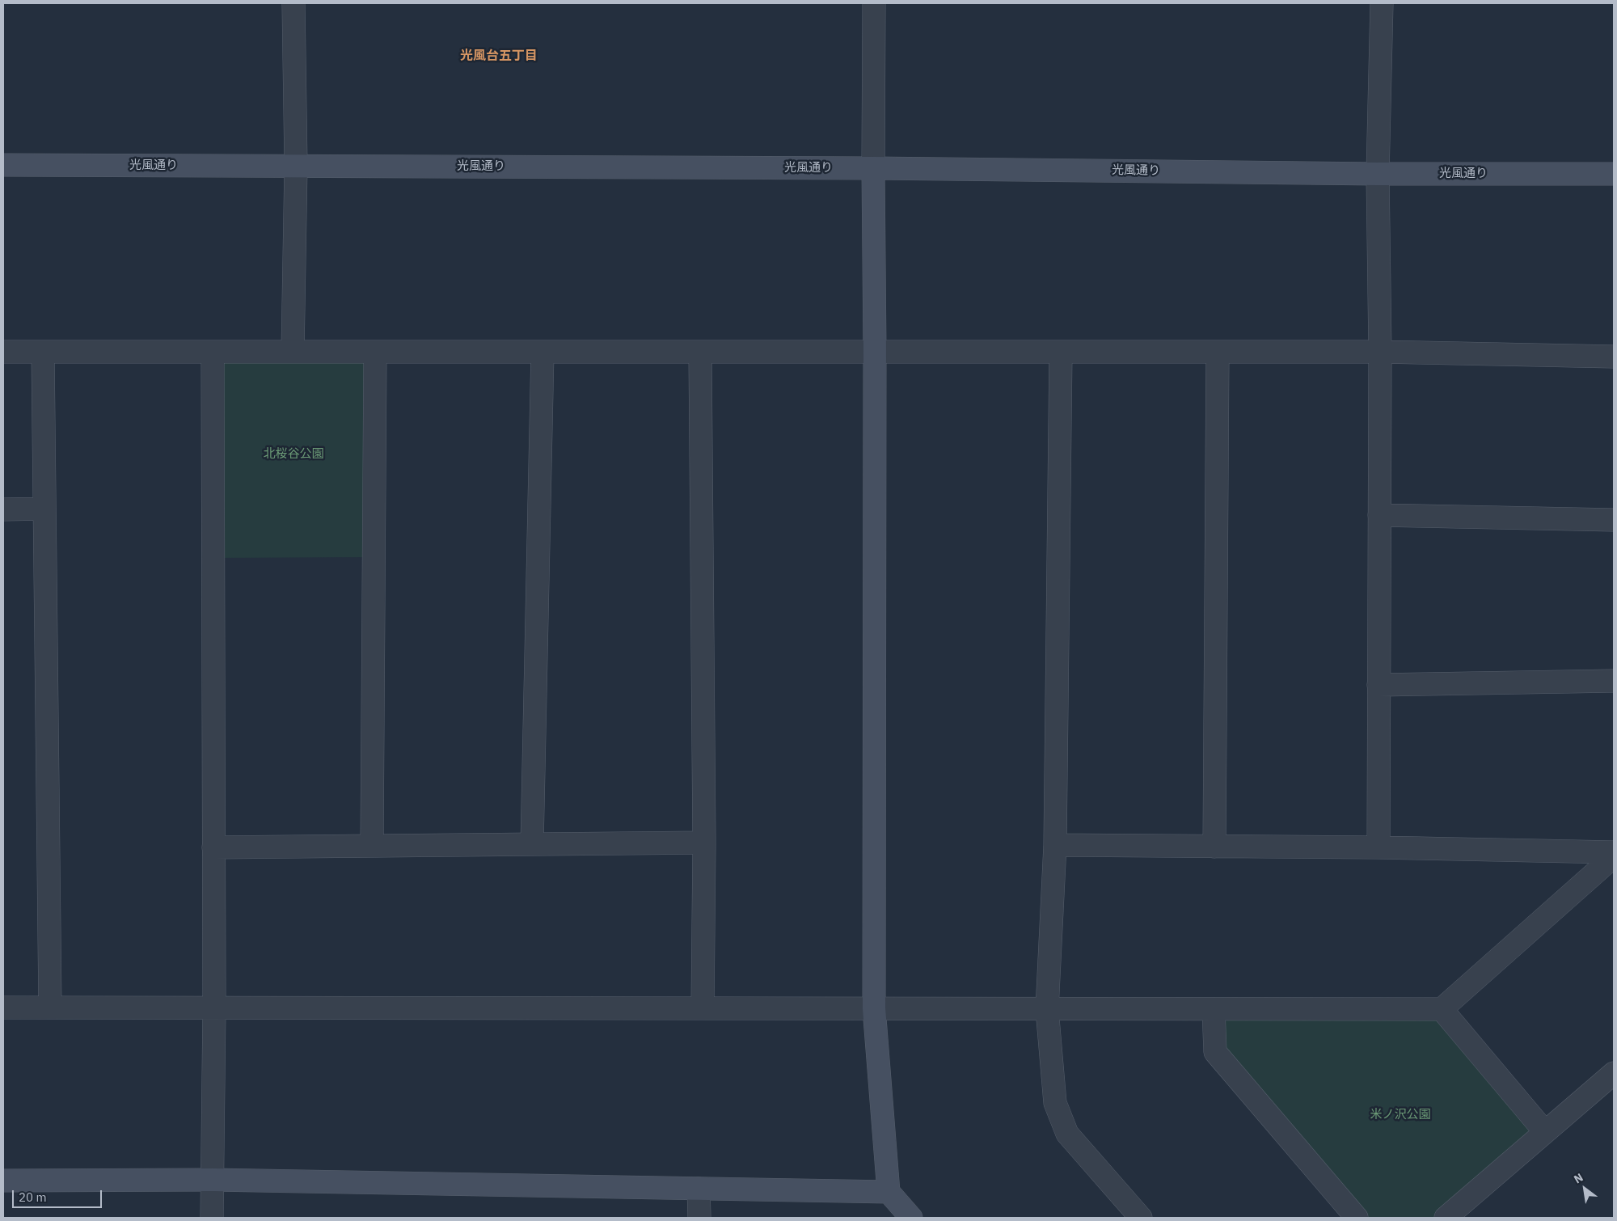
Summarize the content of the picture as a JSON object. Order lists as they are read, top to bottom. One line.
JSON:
{"streets":{"street":["光風通り"]},"districts":["光風台五丁目"],"parks":["北桜谷公園","米ノ沢公園"],"scale_bar":"20 m","north":"top left"}
